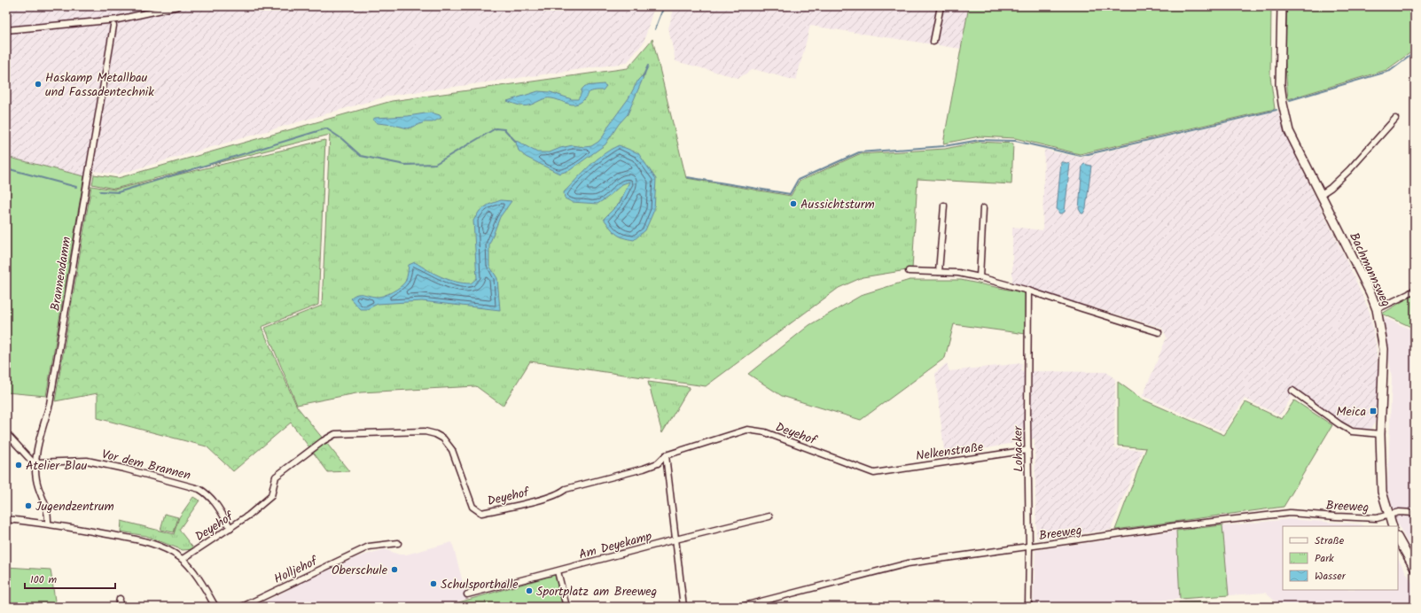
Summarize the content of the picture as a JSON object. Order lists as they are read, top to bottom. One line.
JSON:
{"streets":{"street":["Bachmannsweg","Brannendamm","Deyehof","Lohacker","Nelkenstraße","Vor dem Brannen","Breeweg","Am Deyekamp","Holljehof"]},"crossings":[["Bachmannsweg","Breeweg"],["Brannendamm","Vor dem Brannen"],["Deyehof","Nelkenstraße"],["Deyehof","Vor dem Brannen"],["Lohacker","Nelkenstraße"],["Lohacker","Breeweg"]],"places":{"other":["Haskamp Metallbau und Fassadentechnik","Aussichtsturm","Atelier Blau","Jugendzentrum","Oberschule","Schulsporthalle","Sportplatz am Breeweg"],"transit":["Meica"]},"legend":["Straße","Park","Wasser"],"scale_bar":"100 m"}
